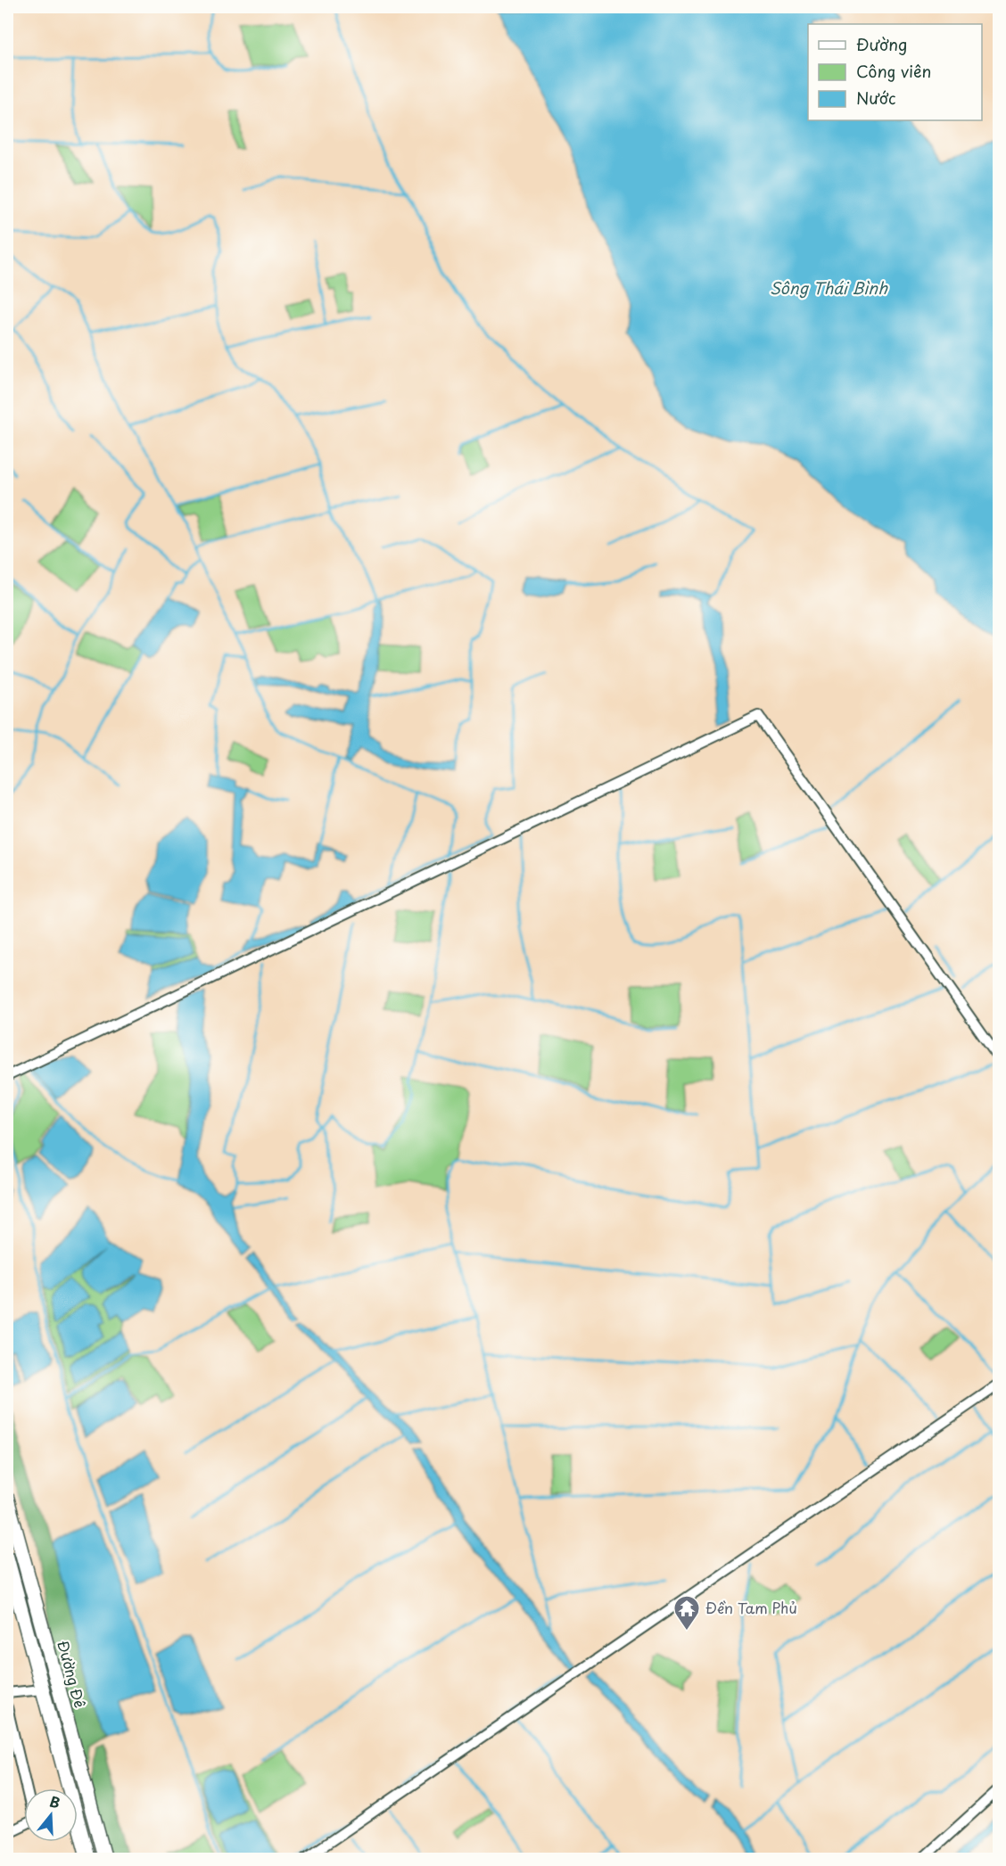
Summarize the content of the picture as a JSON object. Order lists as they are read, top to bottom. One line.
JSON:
{"streets":{"street":["Đường Đê"]},"water":["Sông Thái Bình"],"places":{"temple":["Đền Tam Phủ"]},"legend":["Đường","Công viên","Nước"],"north":"top"}
